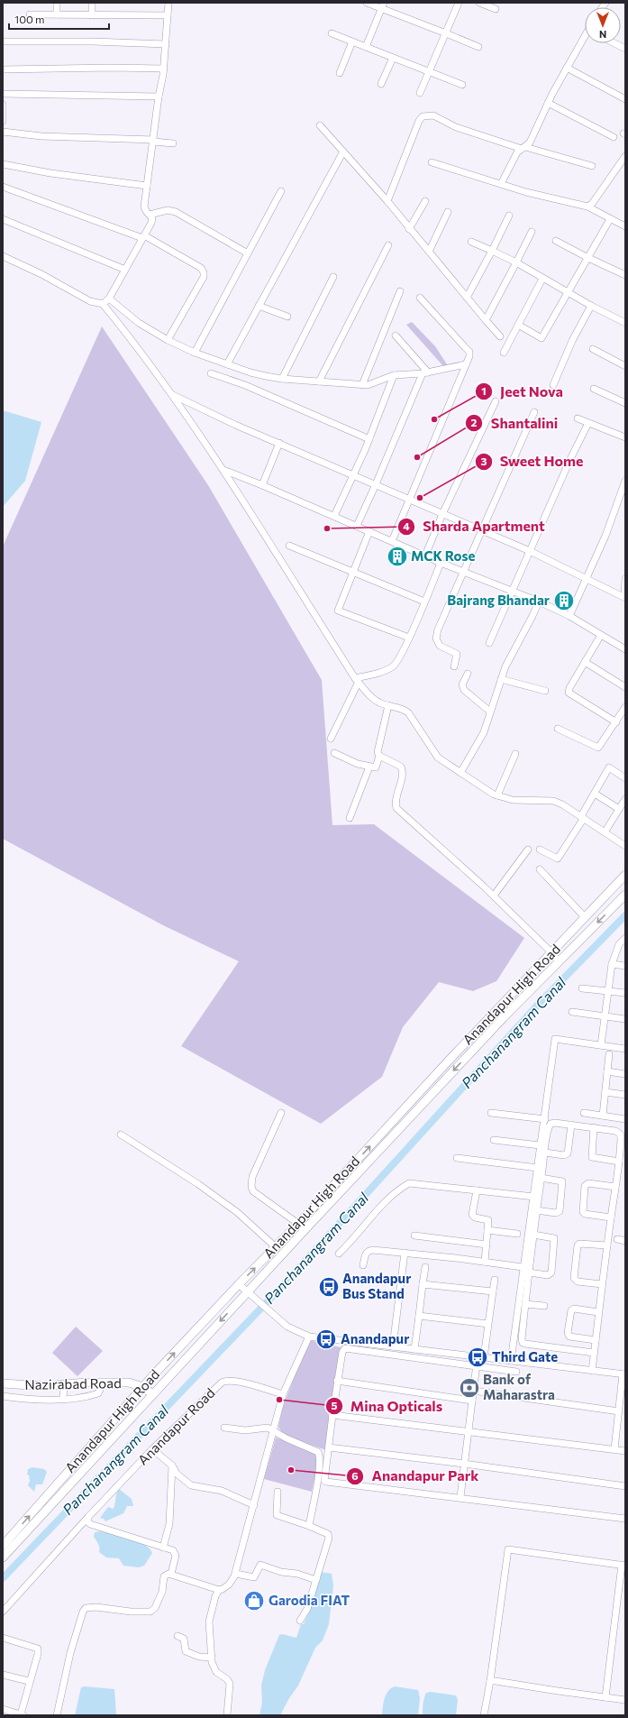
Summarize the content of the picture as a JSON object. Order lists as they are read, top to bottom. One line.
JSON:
{"streets":{"main road":["Anandapur High Road","Nazirabad Road"],"street":["Anandapur Road"]},"crossings":[["Anandapur High Road","Nazirabad Road"]],"water":["Panchanangram Canal"],"places":{"other":["Jeet Nova","Shantalini","Sweet Home","Sharda Apartment","Mina Opticals","Anandapur Park"],"building":["MCK Rose","Bajrang Bhandar"],"bus stop":["Anandapur Bus Stand","Anandapur","Third Gate"],"bank":["Bank of Maharastra"],"shop":["Garodia FIAT"]},"scale_bar":"100 m","north":"bottom"}
